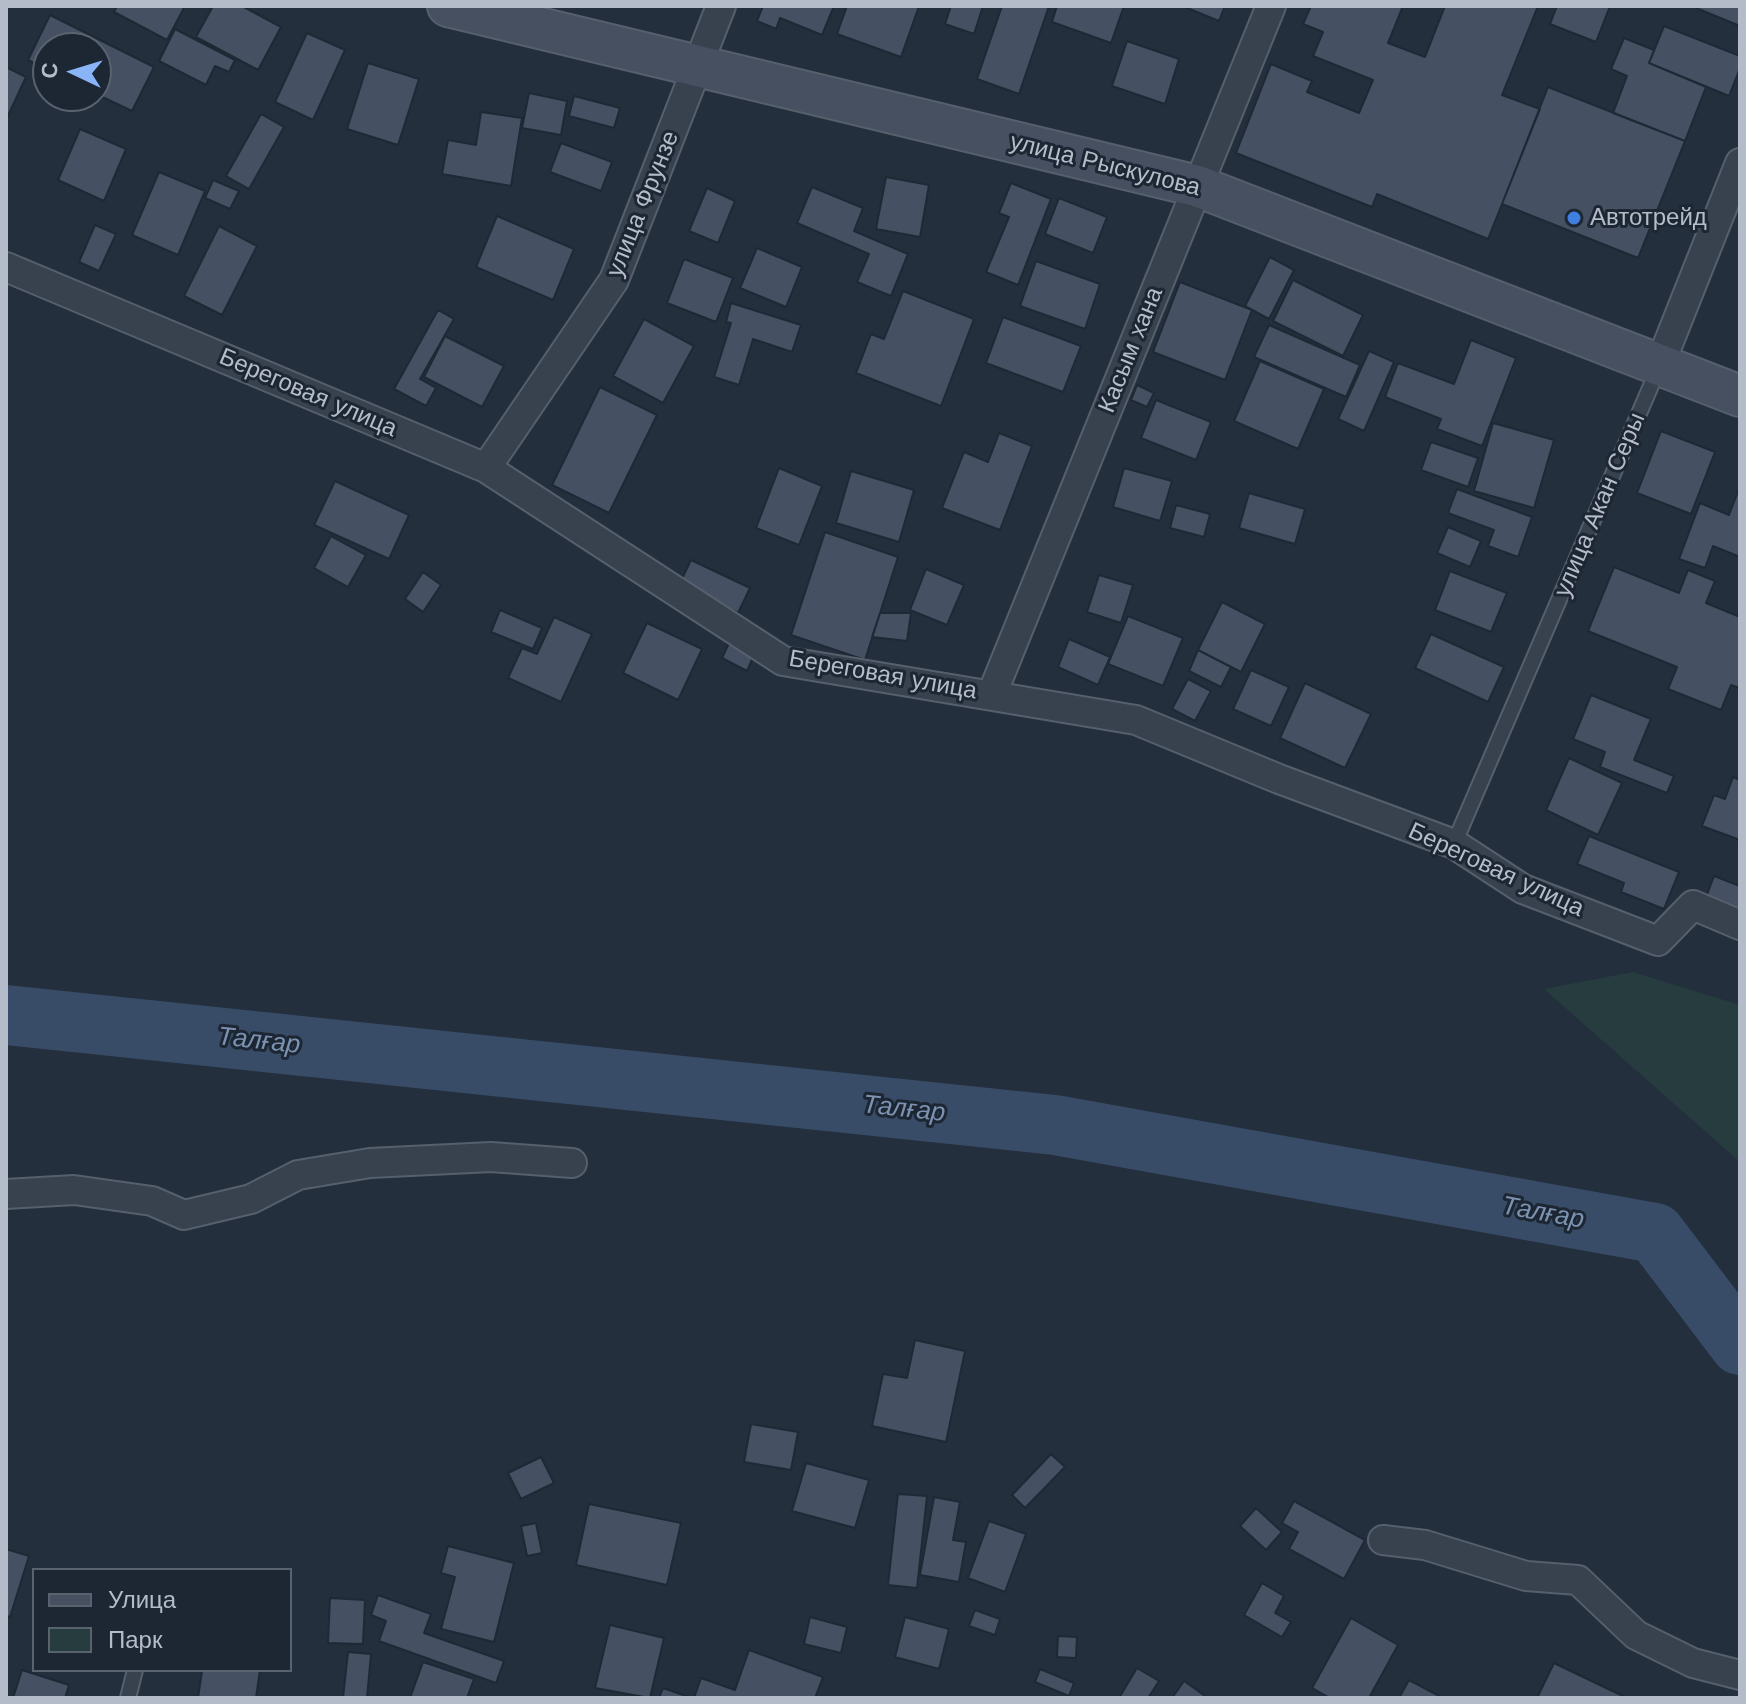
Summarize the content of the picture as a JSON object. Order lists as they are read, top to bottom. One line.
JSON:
{"streets":{"main road":["улица Рыскулова"],"street":["улица Фрунзе","Касым хана","Береговая улица","улица Акан Серы"]},"crossings":[["улица Рыскулова","улица Фрунзе"],["улица Рыскулова","Касым хана"],["улица Рыскулова","улица Акан Серы"],["улица Фрунзе","Береговая улица"],["Касым хана","Береговая улица"],["Береговая улица","улица Акан Серы"]],"water":["Талғар"],"places":["Автотрейд"],"legend":["Улица","Парк"],"north":"left"}
